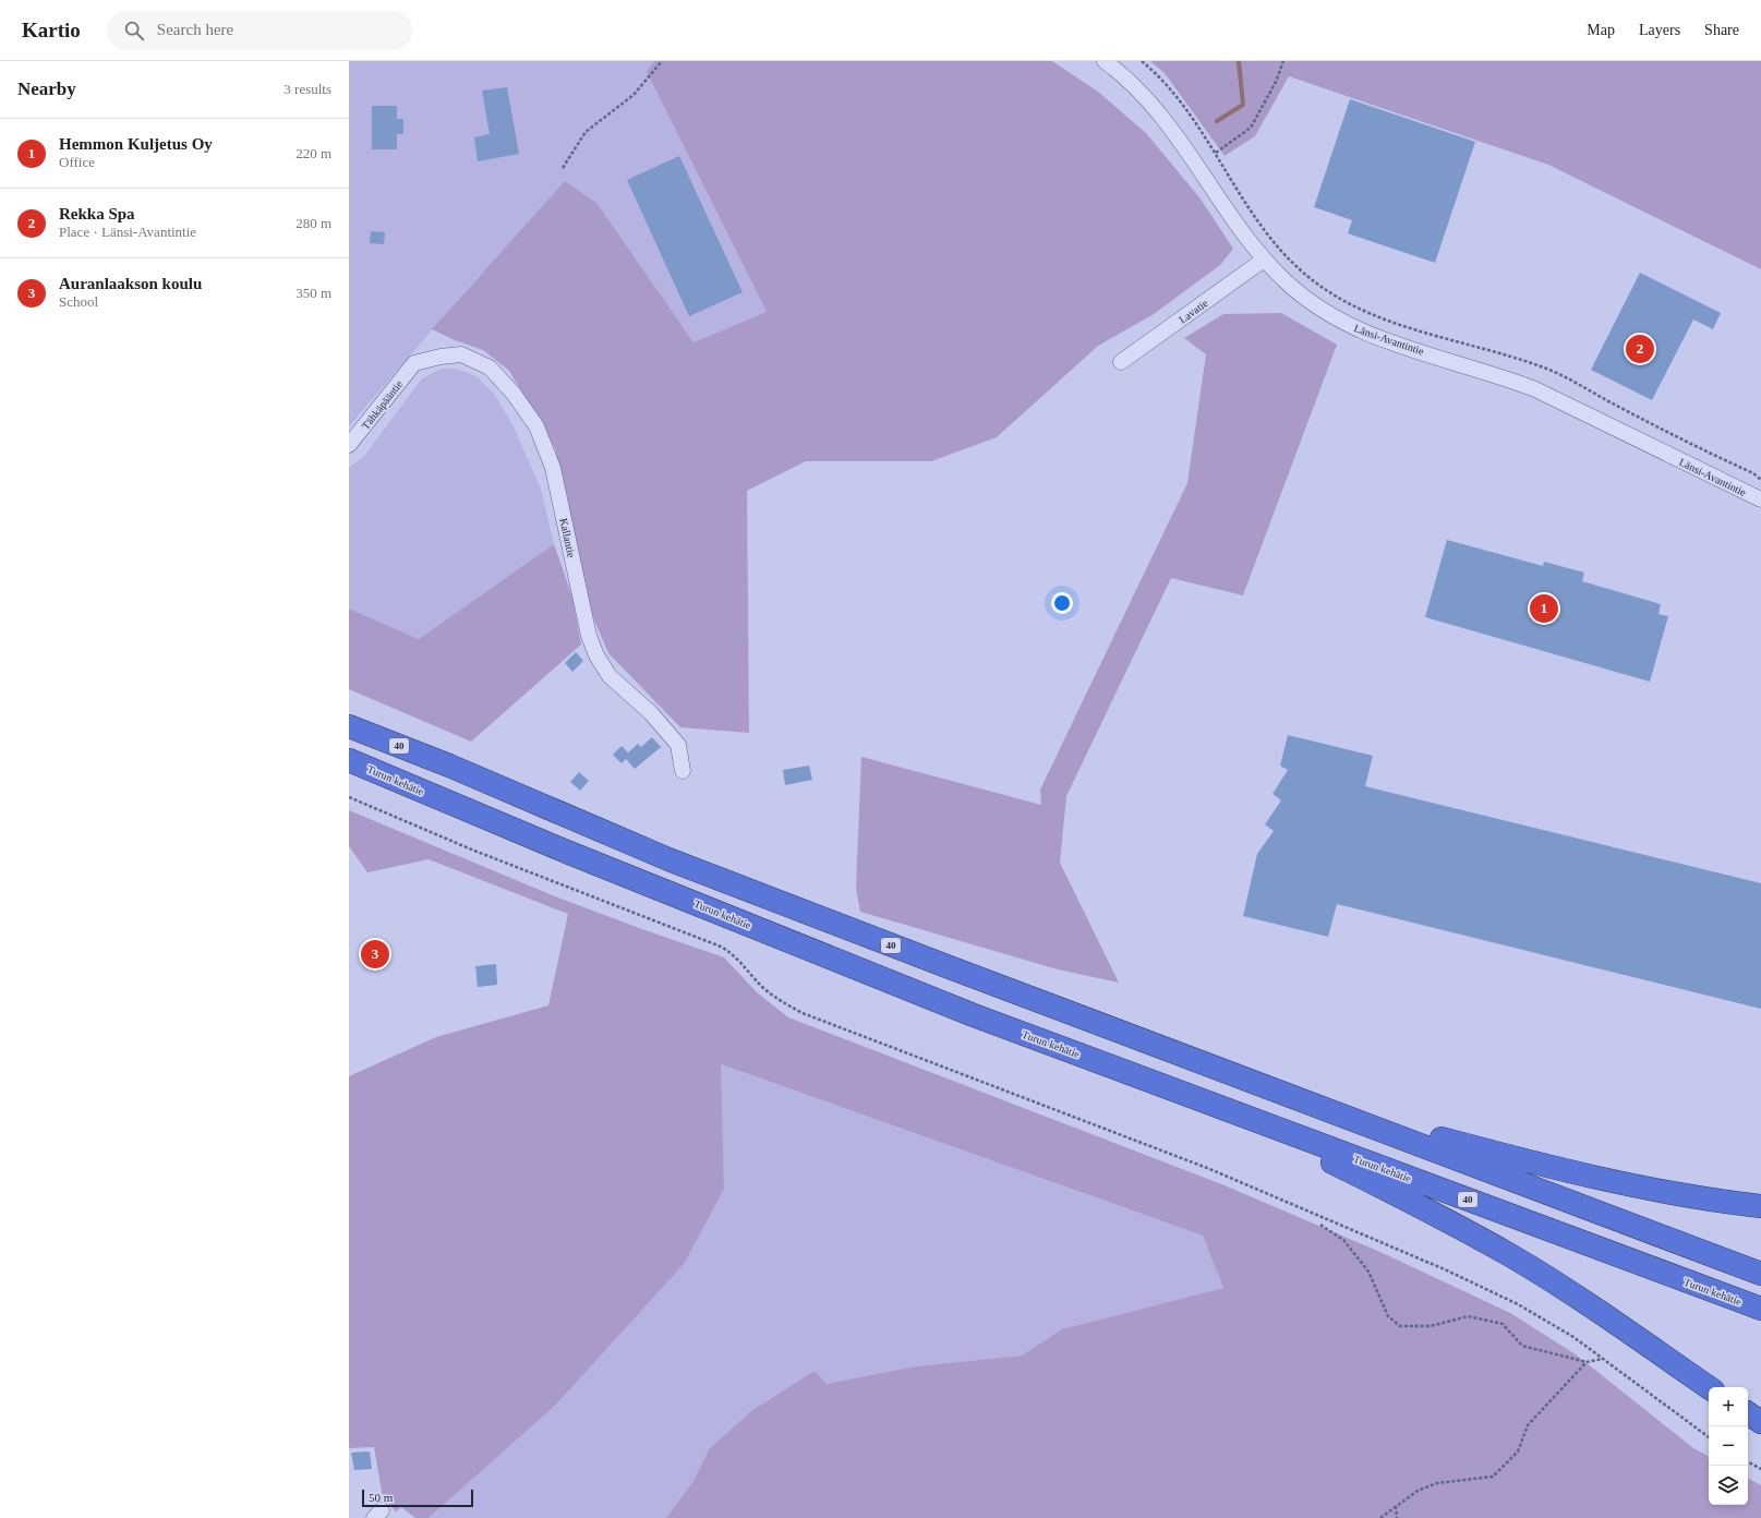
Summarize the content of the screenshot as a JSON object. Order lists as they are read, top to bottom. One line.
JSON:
{"streets":{"highway":["40","Turun kehätie"],"street":["Lavatie","Länsi-Avantintie","Tähkäpääntie","Kallantie"]},"crossings":[["Lavatie","Länsi-Avantintie"],["Tähkäpääntie","Kallantie"]],"scale_bar":"50 m","page":{"header":"Kartio","search":"Search here","nav":["Map","Layers","Share"],"heading":["Nearby","3 results"],"list":[{"mark":"1","name":"Hemmon Kuljetus Oy","note":"Office","value":"220 m"},{"mark":"2","name":"Rekka Spa","note":"Place · Länsi-Avantintie","value":"280 m"},{"mark":"3","name":"Auranlaakson koulu","note":"School","value":"350 m"}],"pins":["2","1","3"],"map_buttons":["+","−"],"scale":"50 m"}}
